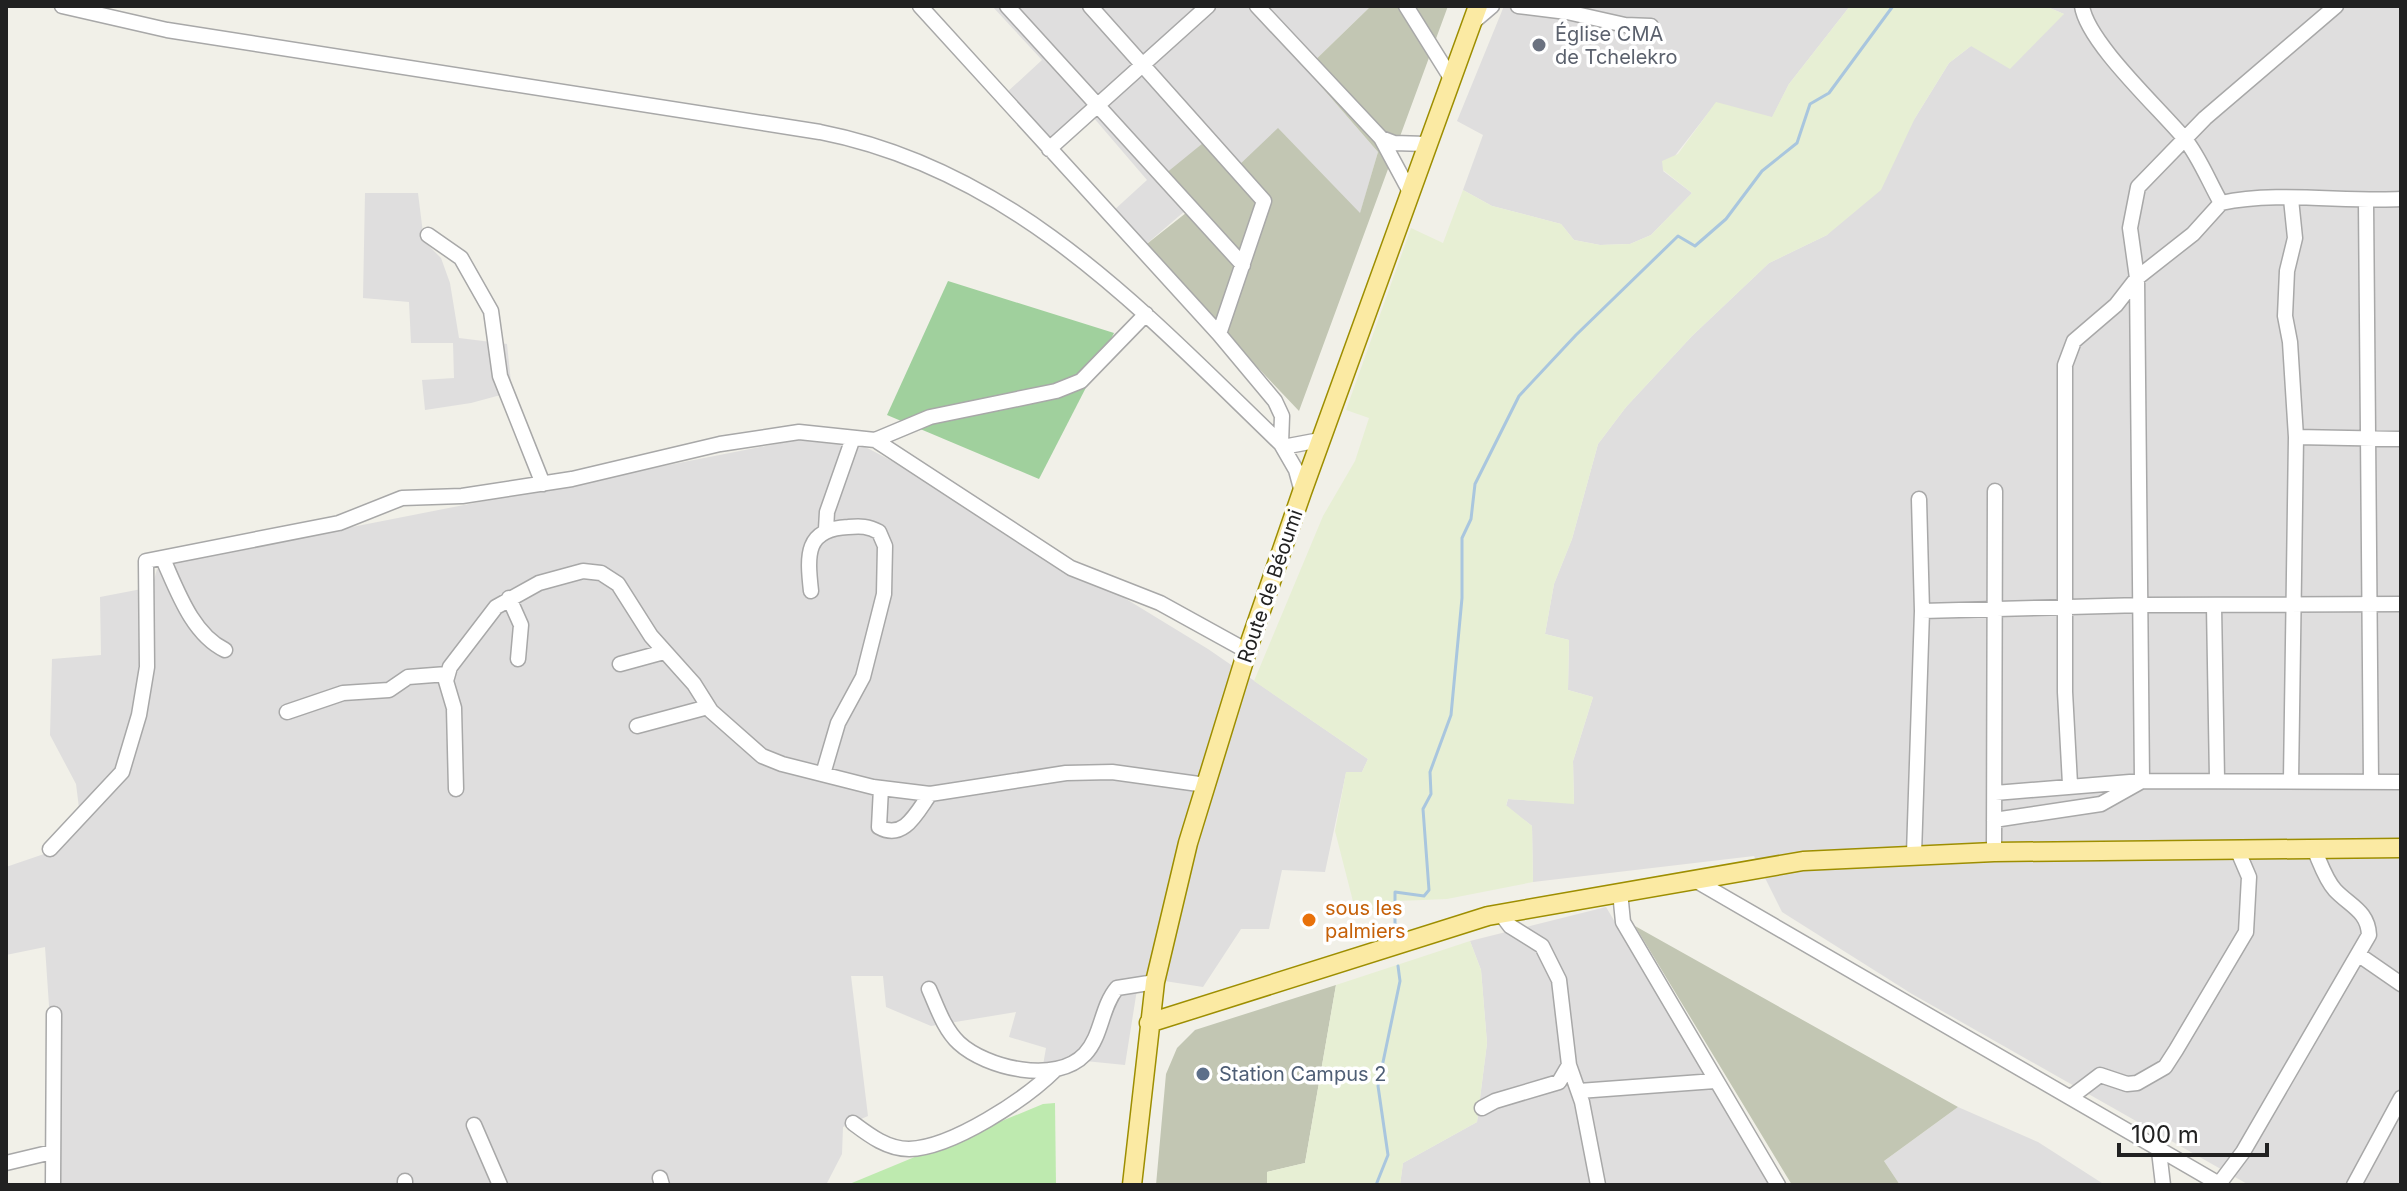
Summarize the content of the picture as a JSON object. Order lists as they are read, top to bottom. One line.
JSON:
{"streets":{"main road":["Route de Béoumi"]},"places":["Église CMA de Tchelekro","sous les palmiers","Station Campus 2"],"scale_bar":"100 m"}
